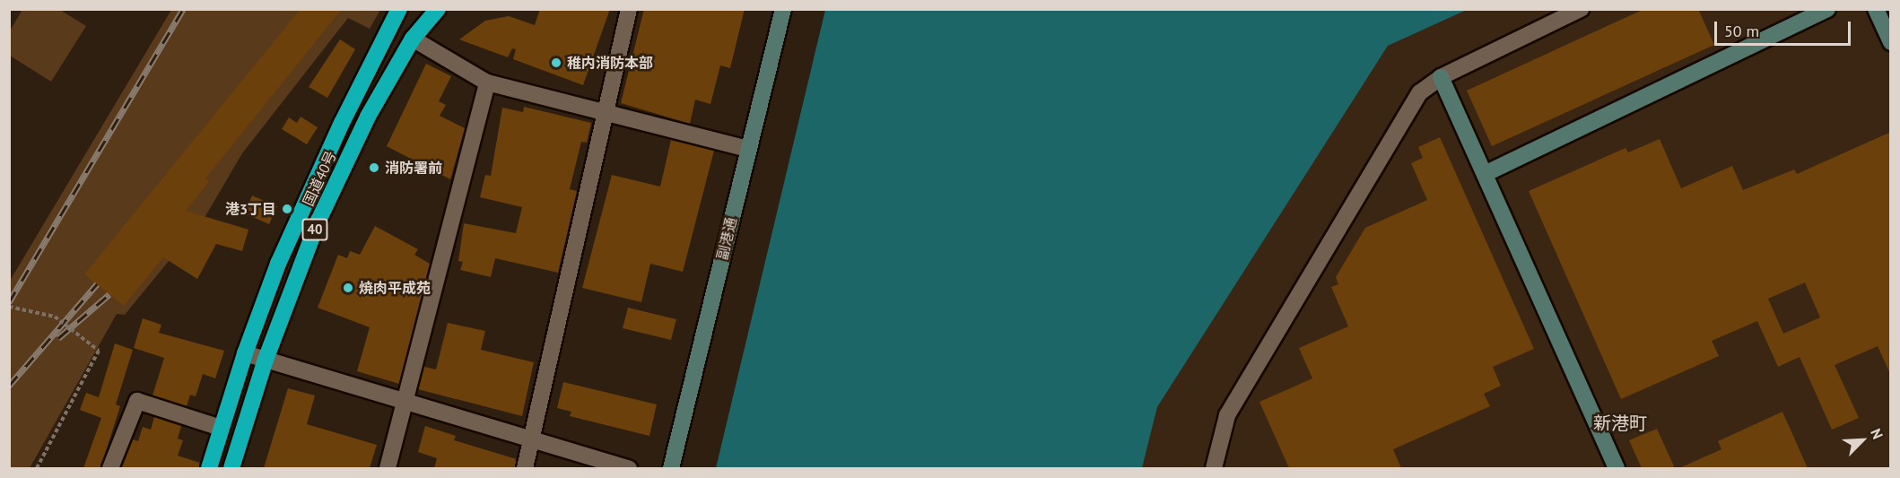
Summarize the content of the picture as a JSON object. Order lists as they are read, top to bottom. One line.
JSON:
{"streets":{"highway":["国道40号","40"],"street":["副港通"]},"districts":["新港町"],"places":["稚内消防本部","消防署前","港3丁目","焼肉平成苑"],"scale_bar":"50 m","north":"top right"}
